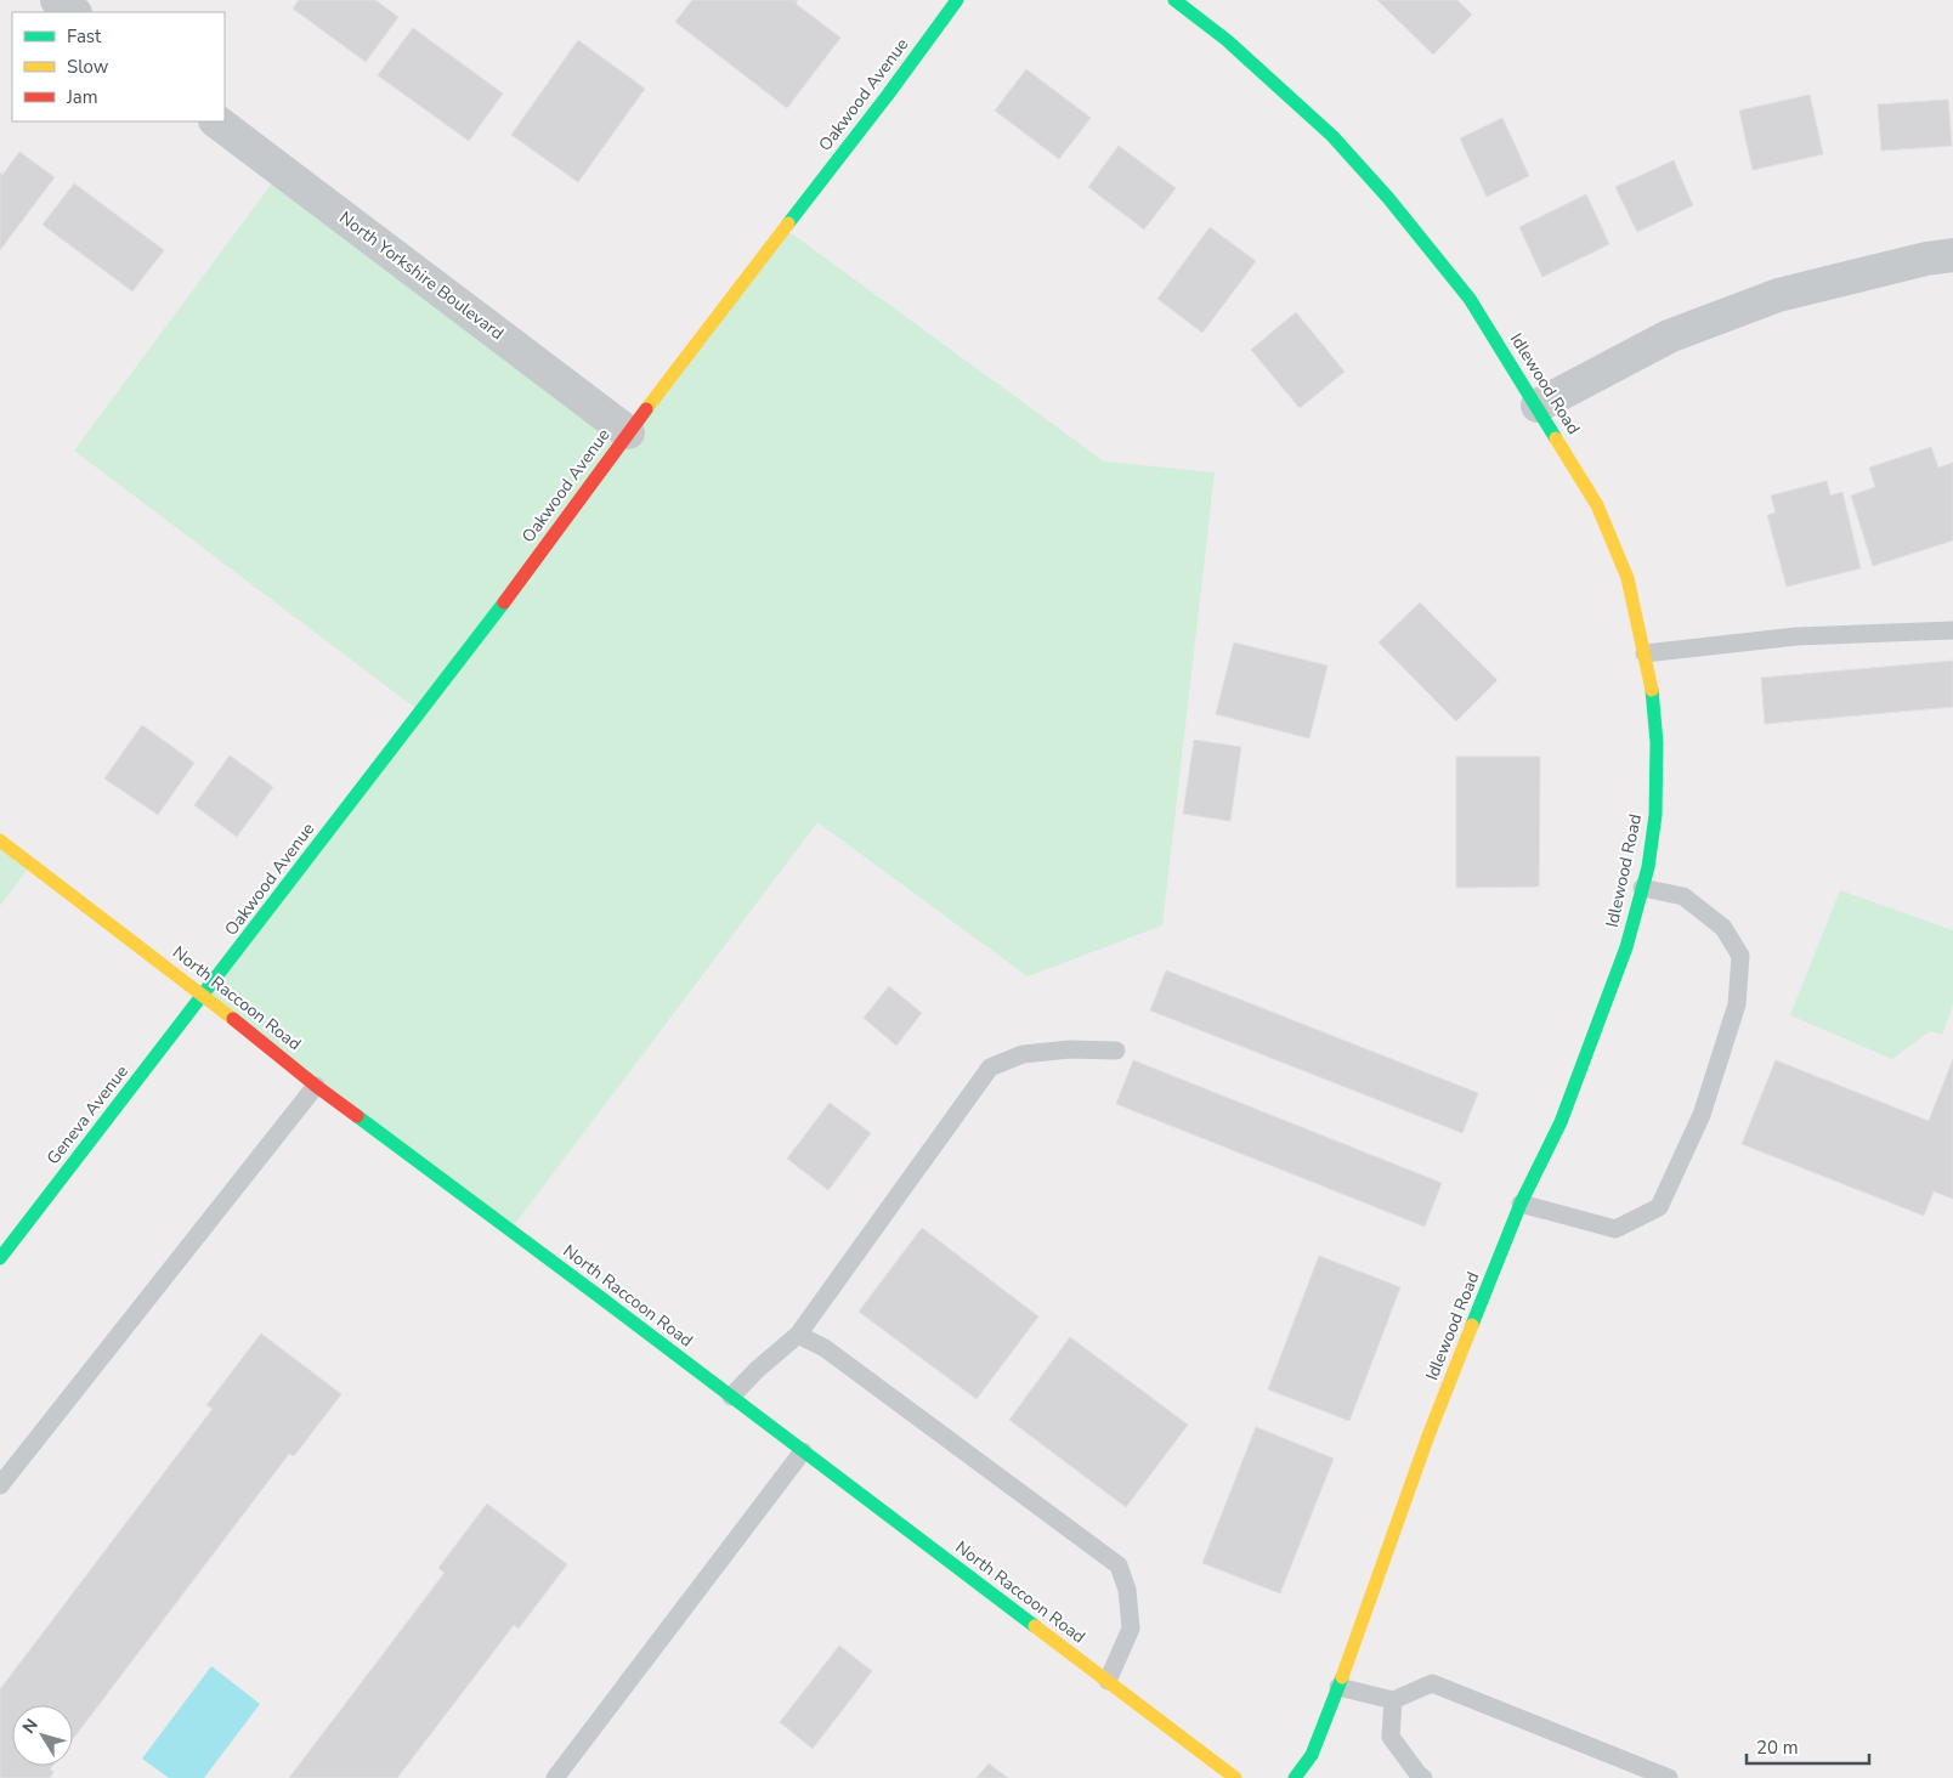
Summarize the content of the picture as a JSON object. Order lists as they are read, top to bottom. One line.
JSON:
{"streets":{"street":["Oakwood Avenue","North Yorkshire Boulevard","Idlewood Road","North Raccoon Road","Geneva Avenue"]},"crossings":[["Oakwood Avenue","North Yorkshire Boulevard"],["Oakwood Avenue","North Raccoon Road"],["Oakwood Avenue","Geneva Avenue"],["North Raccoon Road","Geneva Avenue"]],"legend":["Fast","Slow","Jam"],"scale_bar":"20 m","north":"top left"}
